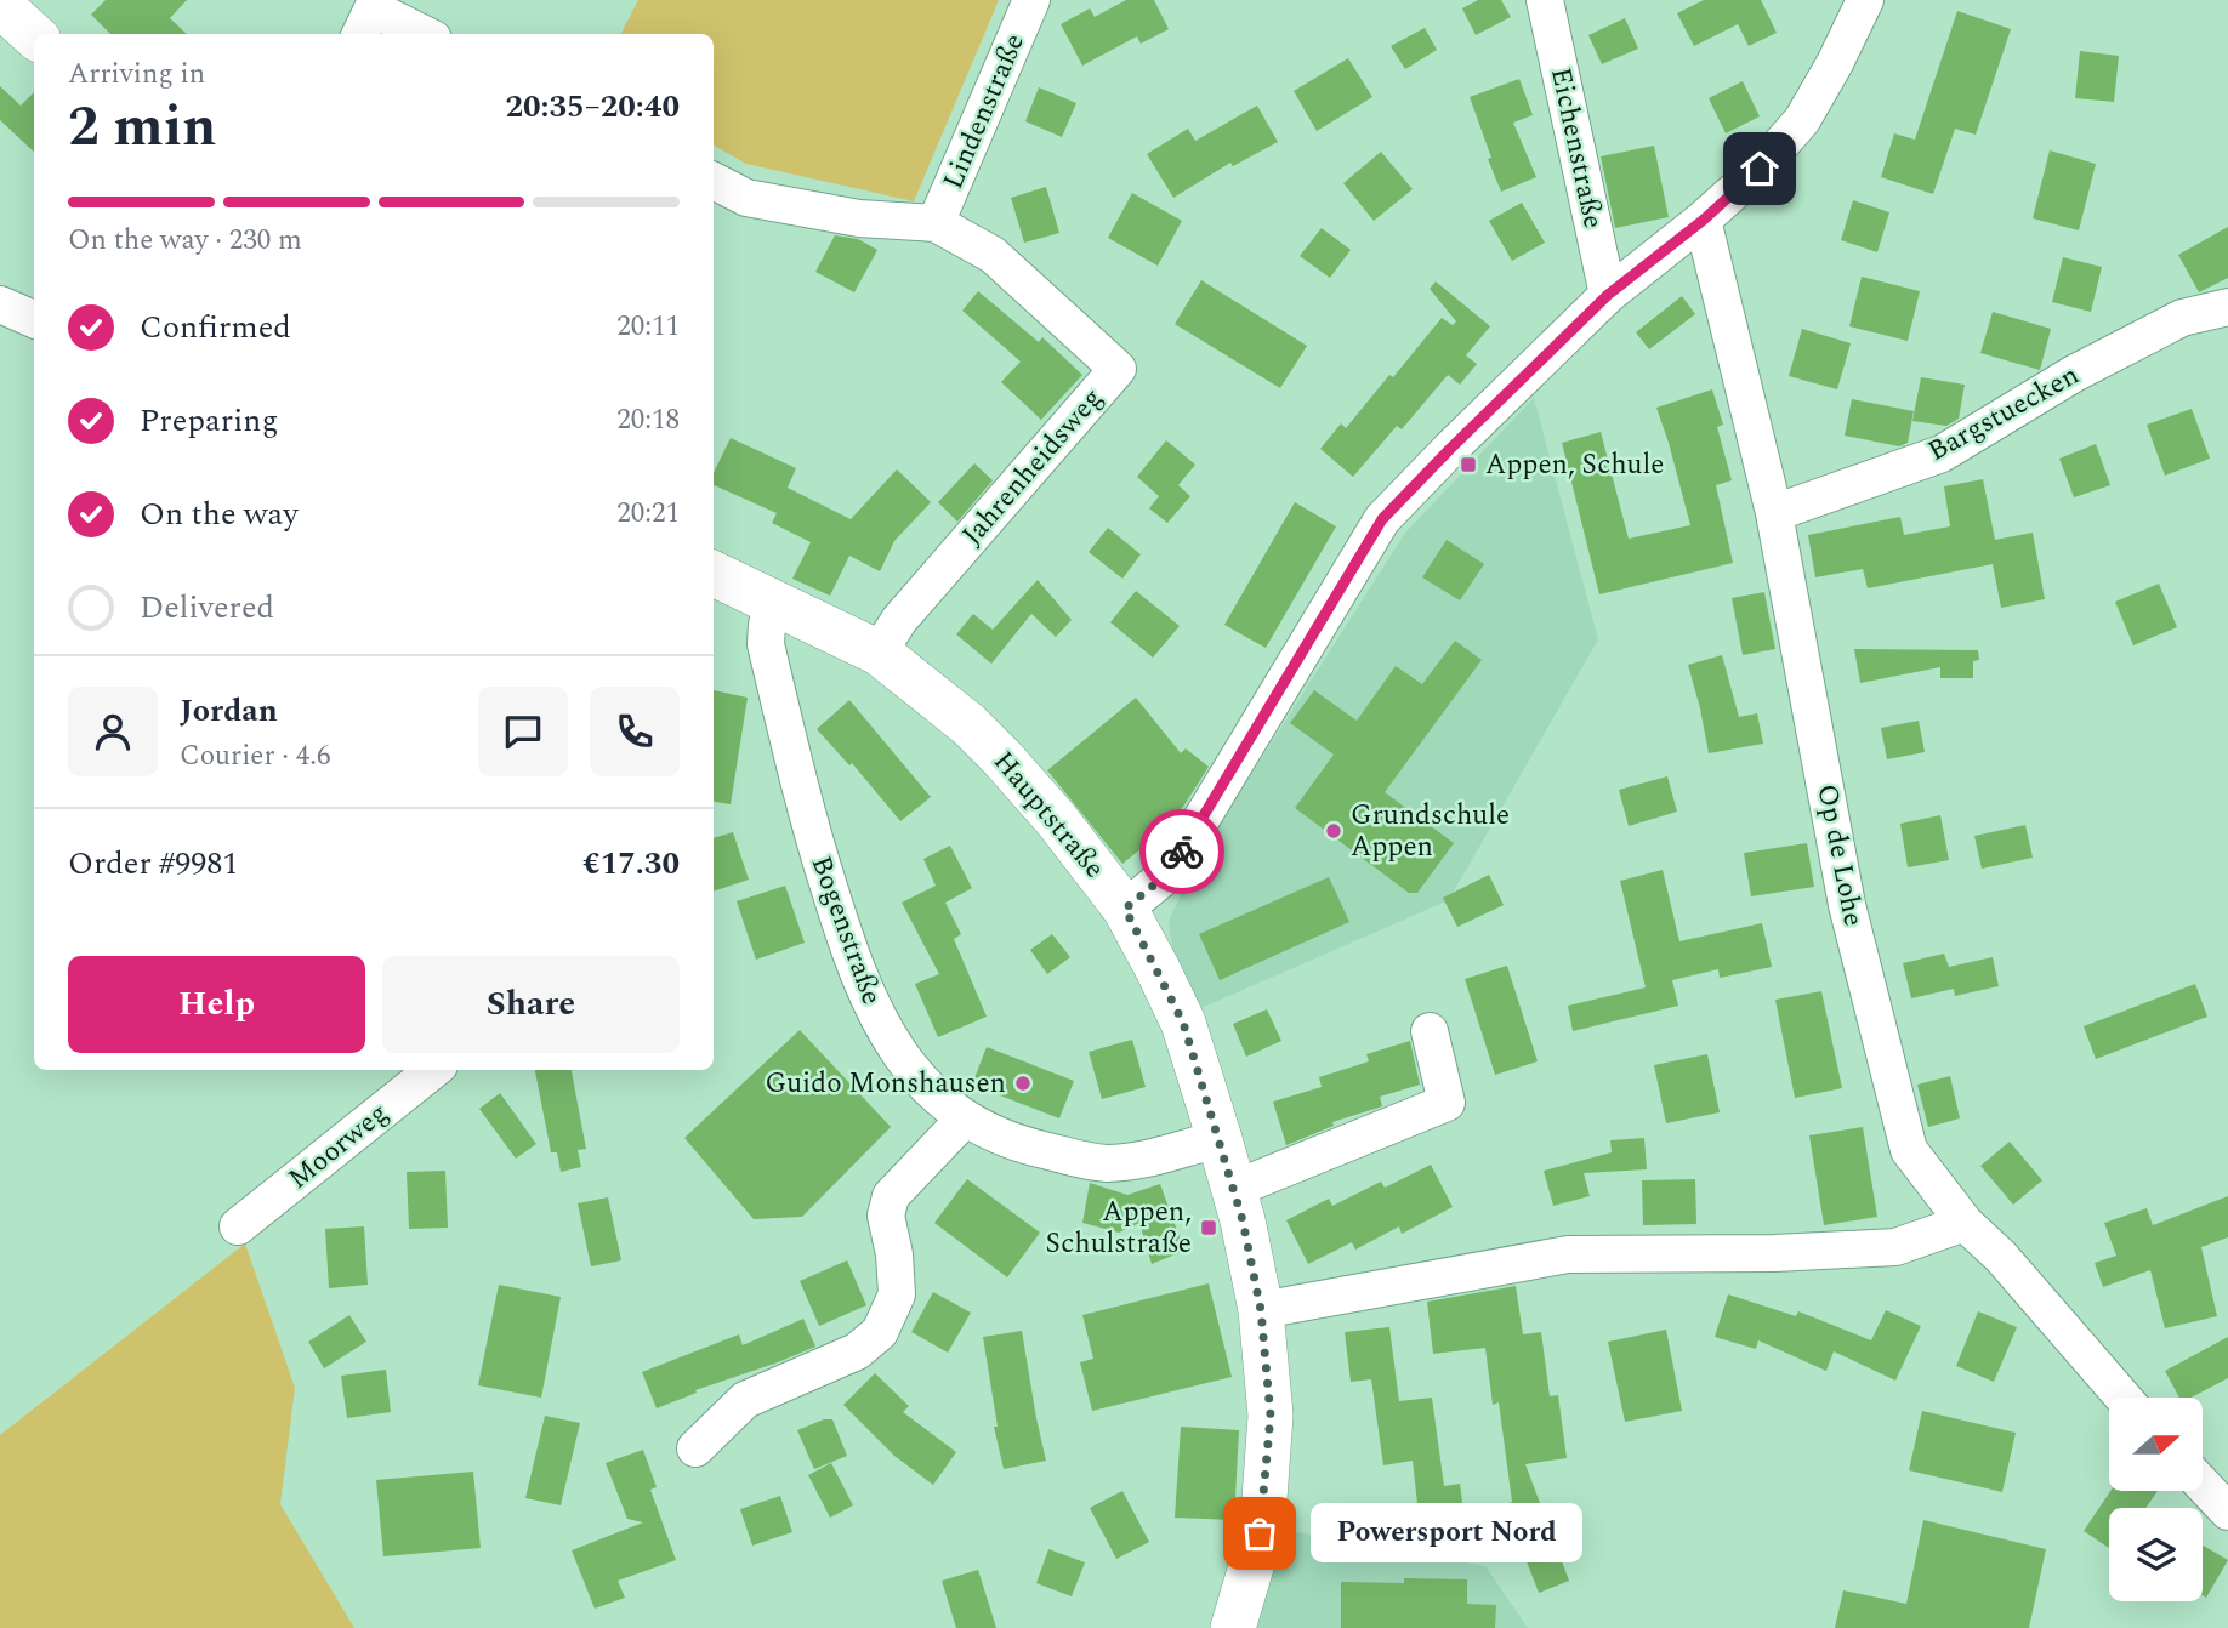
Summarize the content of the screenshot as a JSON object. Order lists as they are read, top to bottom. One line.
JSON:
{"streets":{"main road":["Hauptstraße"],"street":["Lindenstraße","Eichenstraße","Bargstuecken","Jahrenheidsweg","Op de Lohe","Bogenstraße","Moorweg"]},"crossings":[["Lindenstraße","Jahrenheidsweg"],["Bargstuecken","Op de Lohe"],["Jahrenheidsweg","Hauptstraße"],["Hauptstraße","Bogenstraße"]],"places":{"transit":["Appen, Schule","Appen, Schulstraße"],"other":["Grundschule Appen","Guido Monshausen","Powersport Nord"]},"north":"right","page":{"heading":["2 min","Arriving in","20:35–20:40"],"panel":["Jordan","Courier · 4.6","Order #9981","€17.30"],"bar":"On the way · 230 m","list":[["Confirmed","20:11"],["Preparing","20:18"],["On the way","20:21"],"Delivered"],"buttons":["Help","Share"],"bubble":"Powersport Nord"}}
